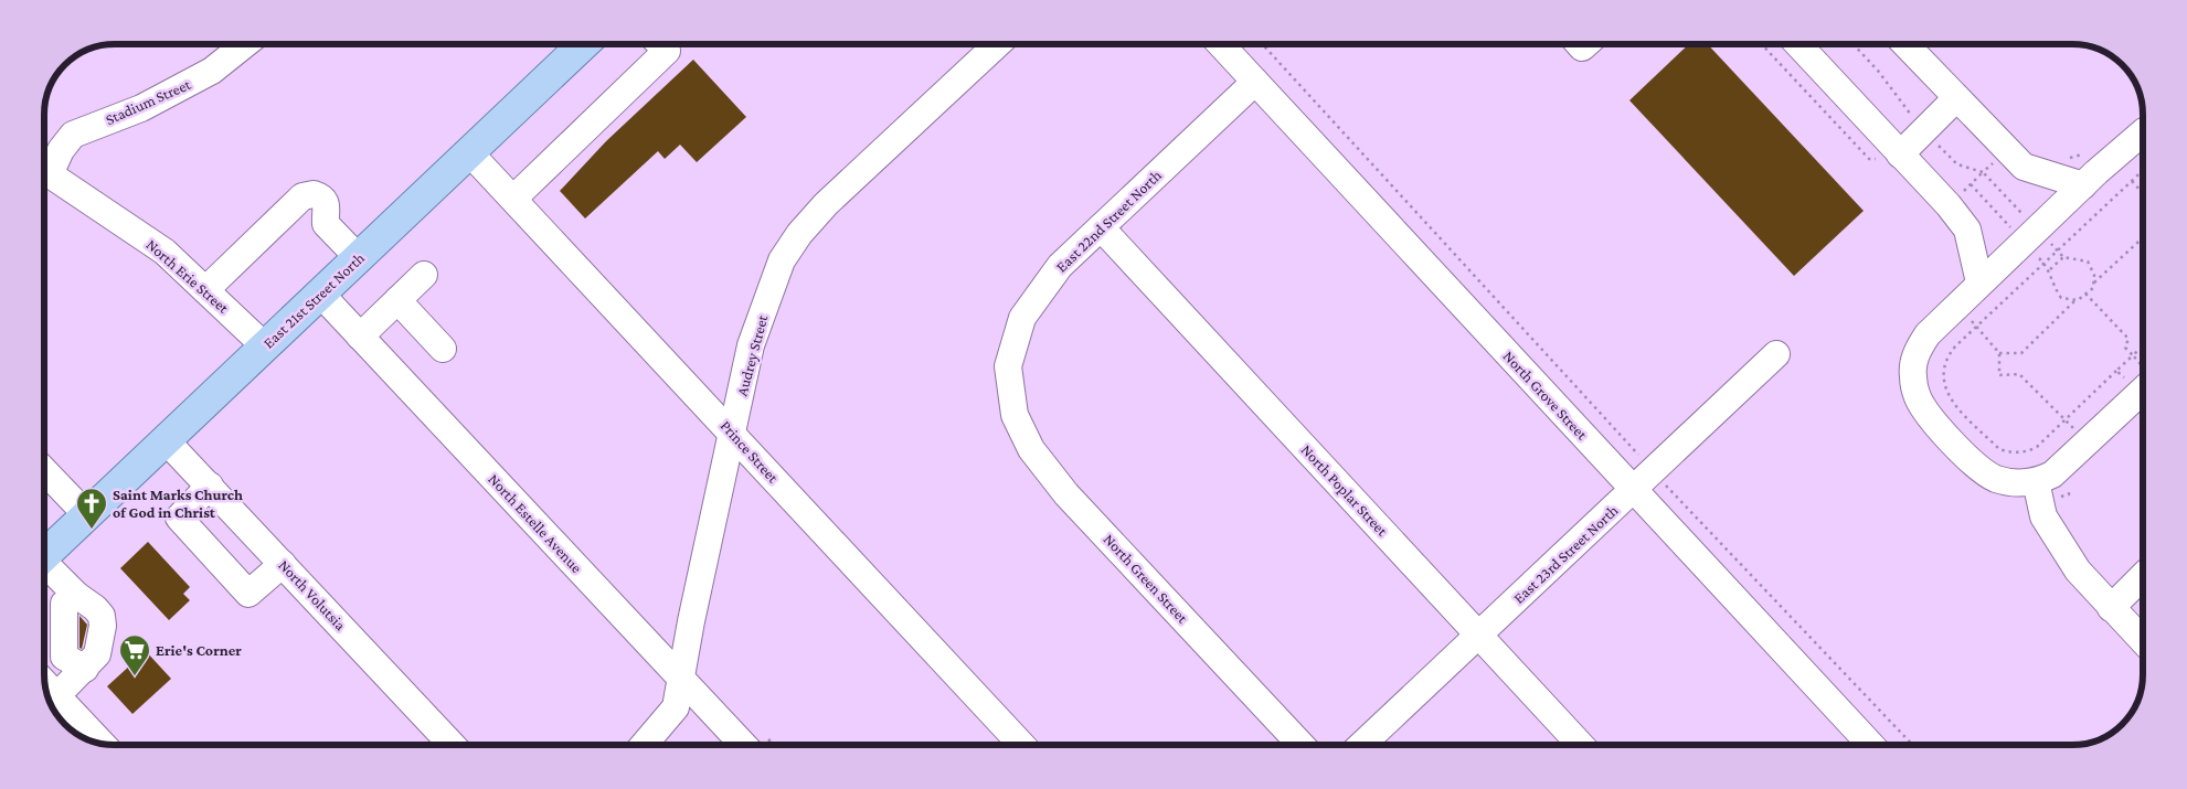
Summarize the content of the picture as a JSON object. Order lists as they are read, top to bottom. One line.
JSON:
{"streets":{"main road":["East 21st Street North"],"street":["Stadium Street","East 22nd Street North","North Erie Street","Audrey Street","North Grove Street","Prince Street","North Poplar Street","North Estelle Avenue","East 23rd Street North","North Green Street","North Volutsia"]},"crossings":[["East 22nd Street North","North Grove Street"],["East 22nd Street North","North Poplar Street"],["East 22nd Street North","North Green Street"],["North Erie Street","East 21st Street North"],["East 21st Street North","Prince Street"],["East 21st Street North","North Estelle Avenue"],["East 21st Street North","North Volutsia"],["Audrey Street","Prince Street"],["Audrey Street","North Estelle Avenue"],["North Grove Street","East 23rd Street North"],["North Poplar Street","East 23rd Street North"]],"places":{"church":["Saint Marks Church of God in Christ"],"supermarket":["Erie's Corner"]}}
